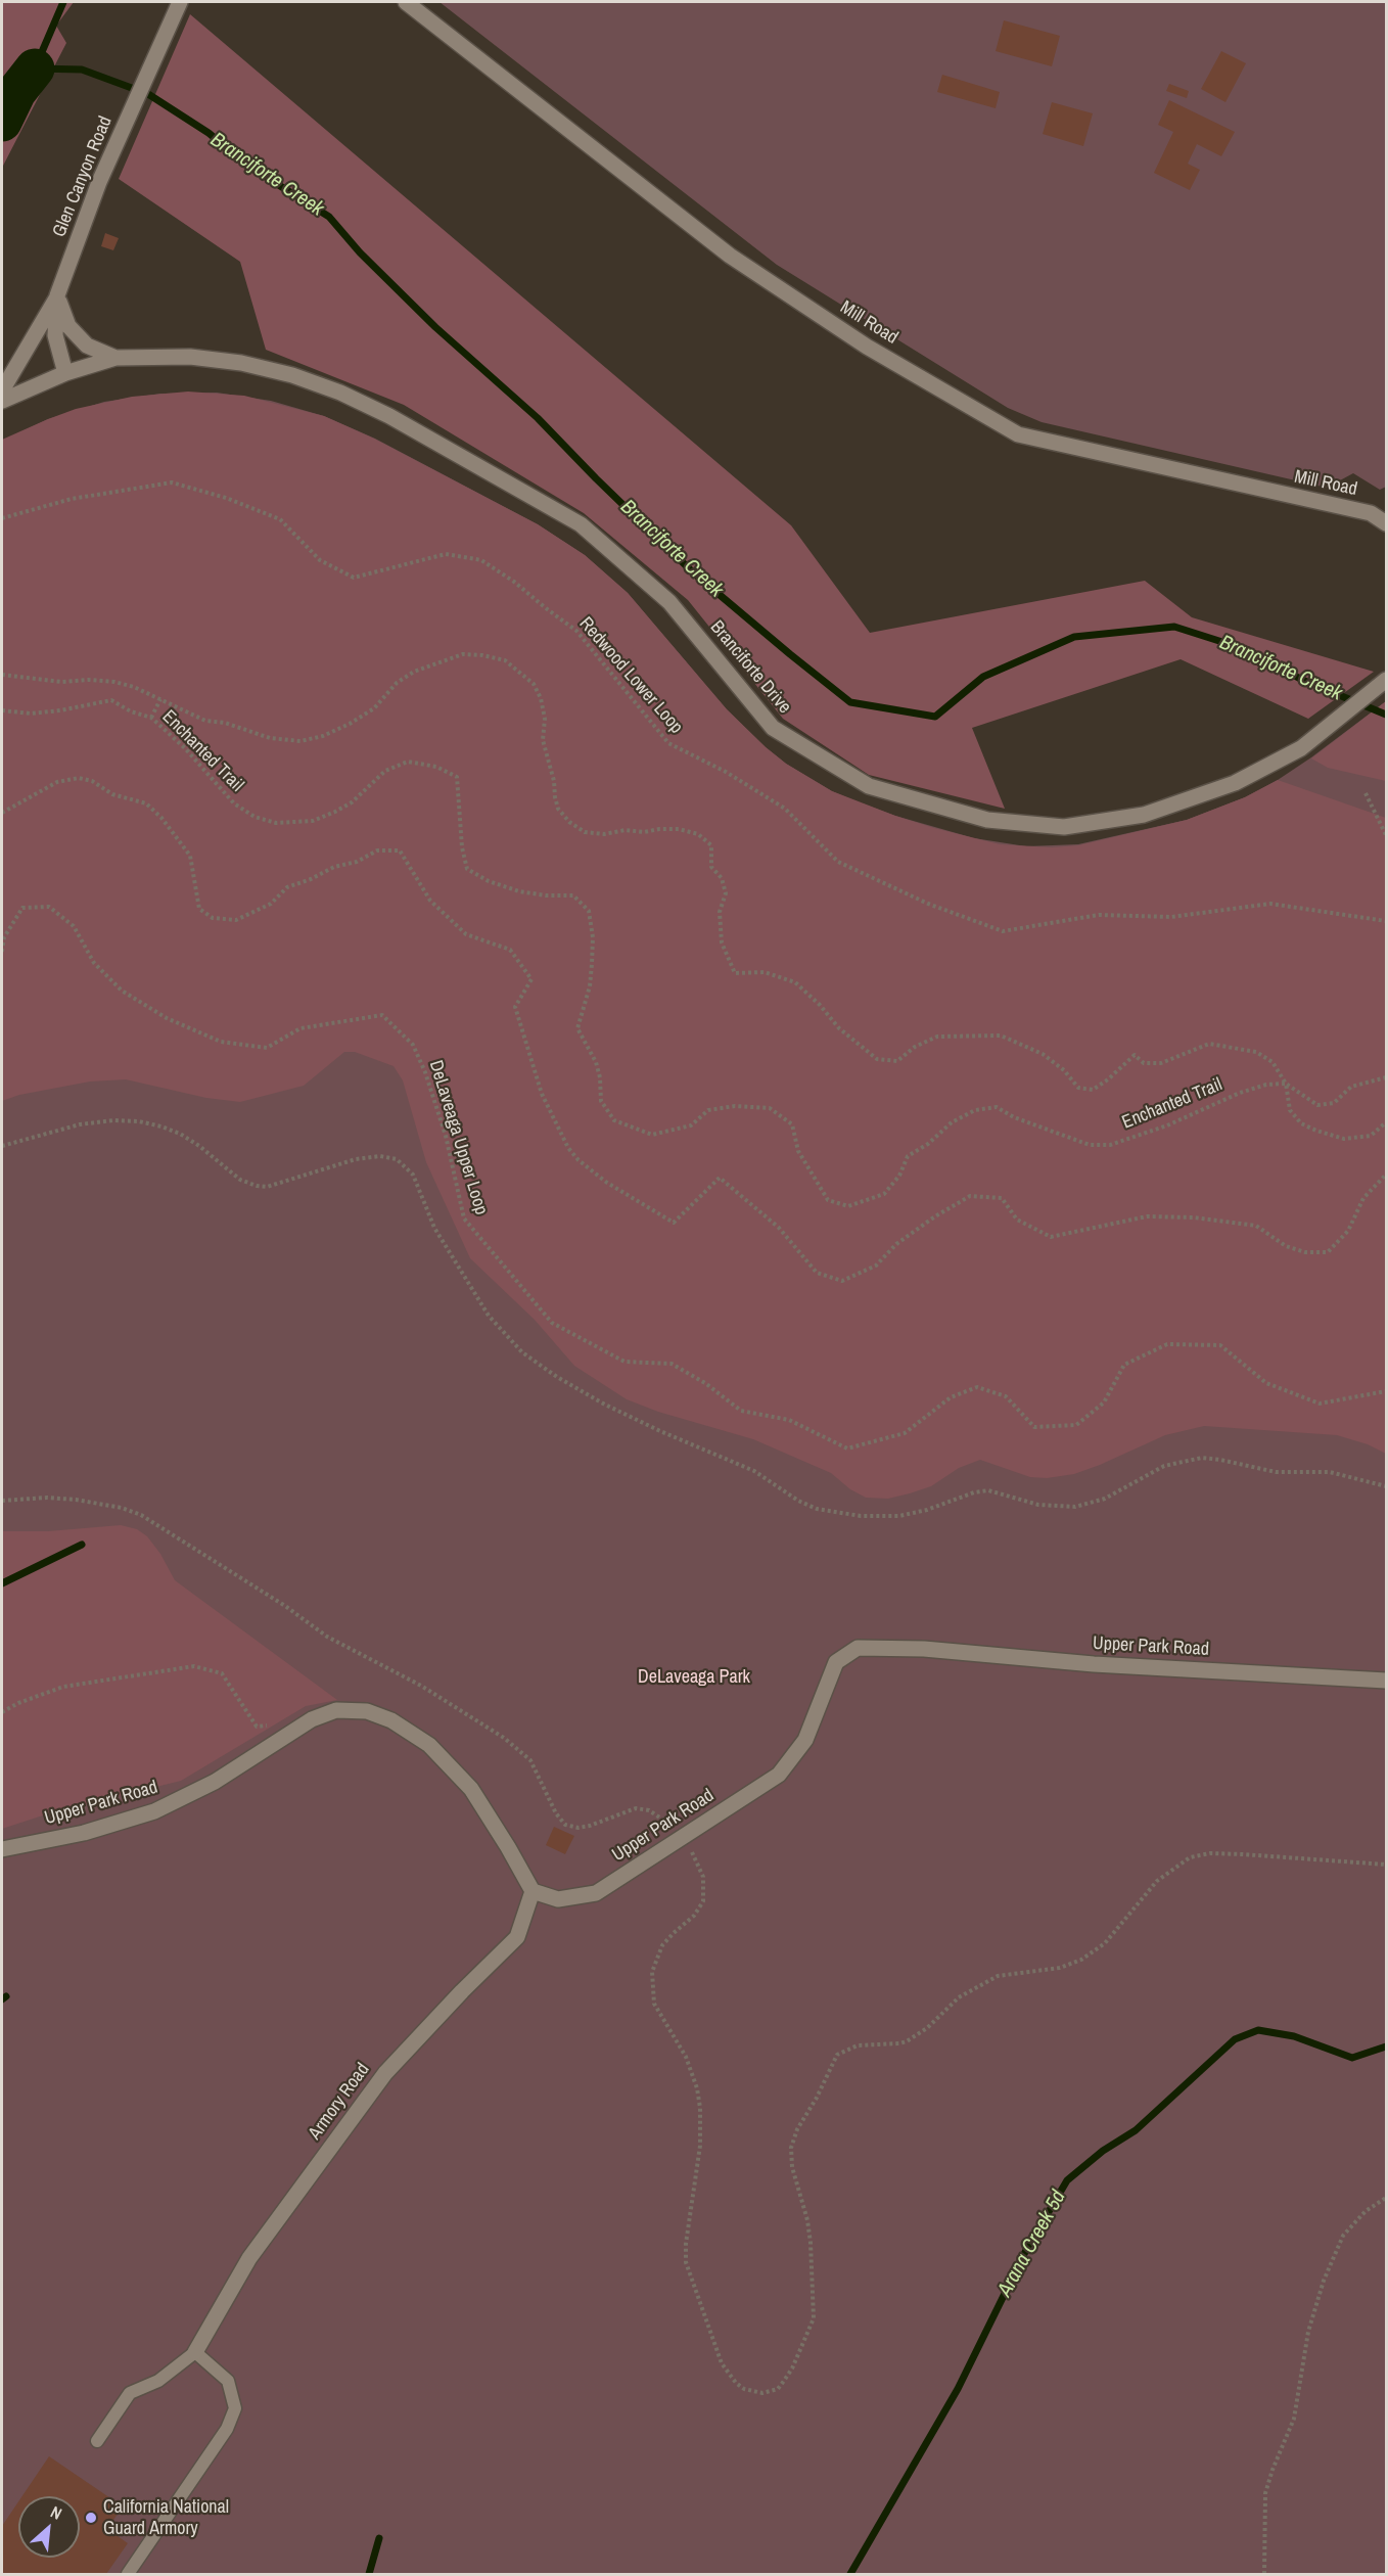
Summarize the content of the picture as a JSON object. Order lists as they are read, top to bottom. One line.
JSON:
{"streets":{"street":["Glen Canyon Road","Mill Road","Branciforte Drive","Upper Park Road","Armory Road"],"path":["Redwood Lower Loop","Enchanted Trail","DeLaveaga Upper Loop"]},"crossings":[["Glen Canyon Road","Branciforte Drive"],["Upper Park Road","Armory Road"]],"water":["Branciforte Creek","Arana Creek 5d"],"parks":["DeLaveaga Park"],"places":["California National Guard Armory"],"north":"top right"}
